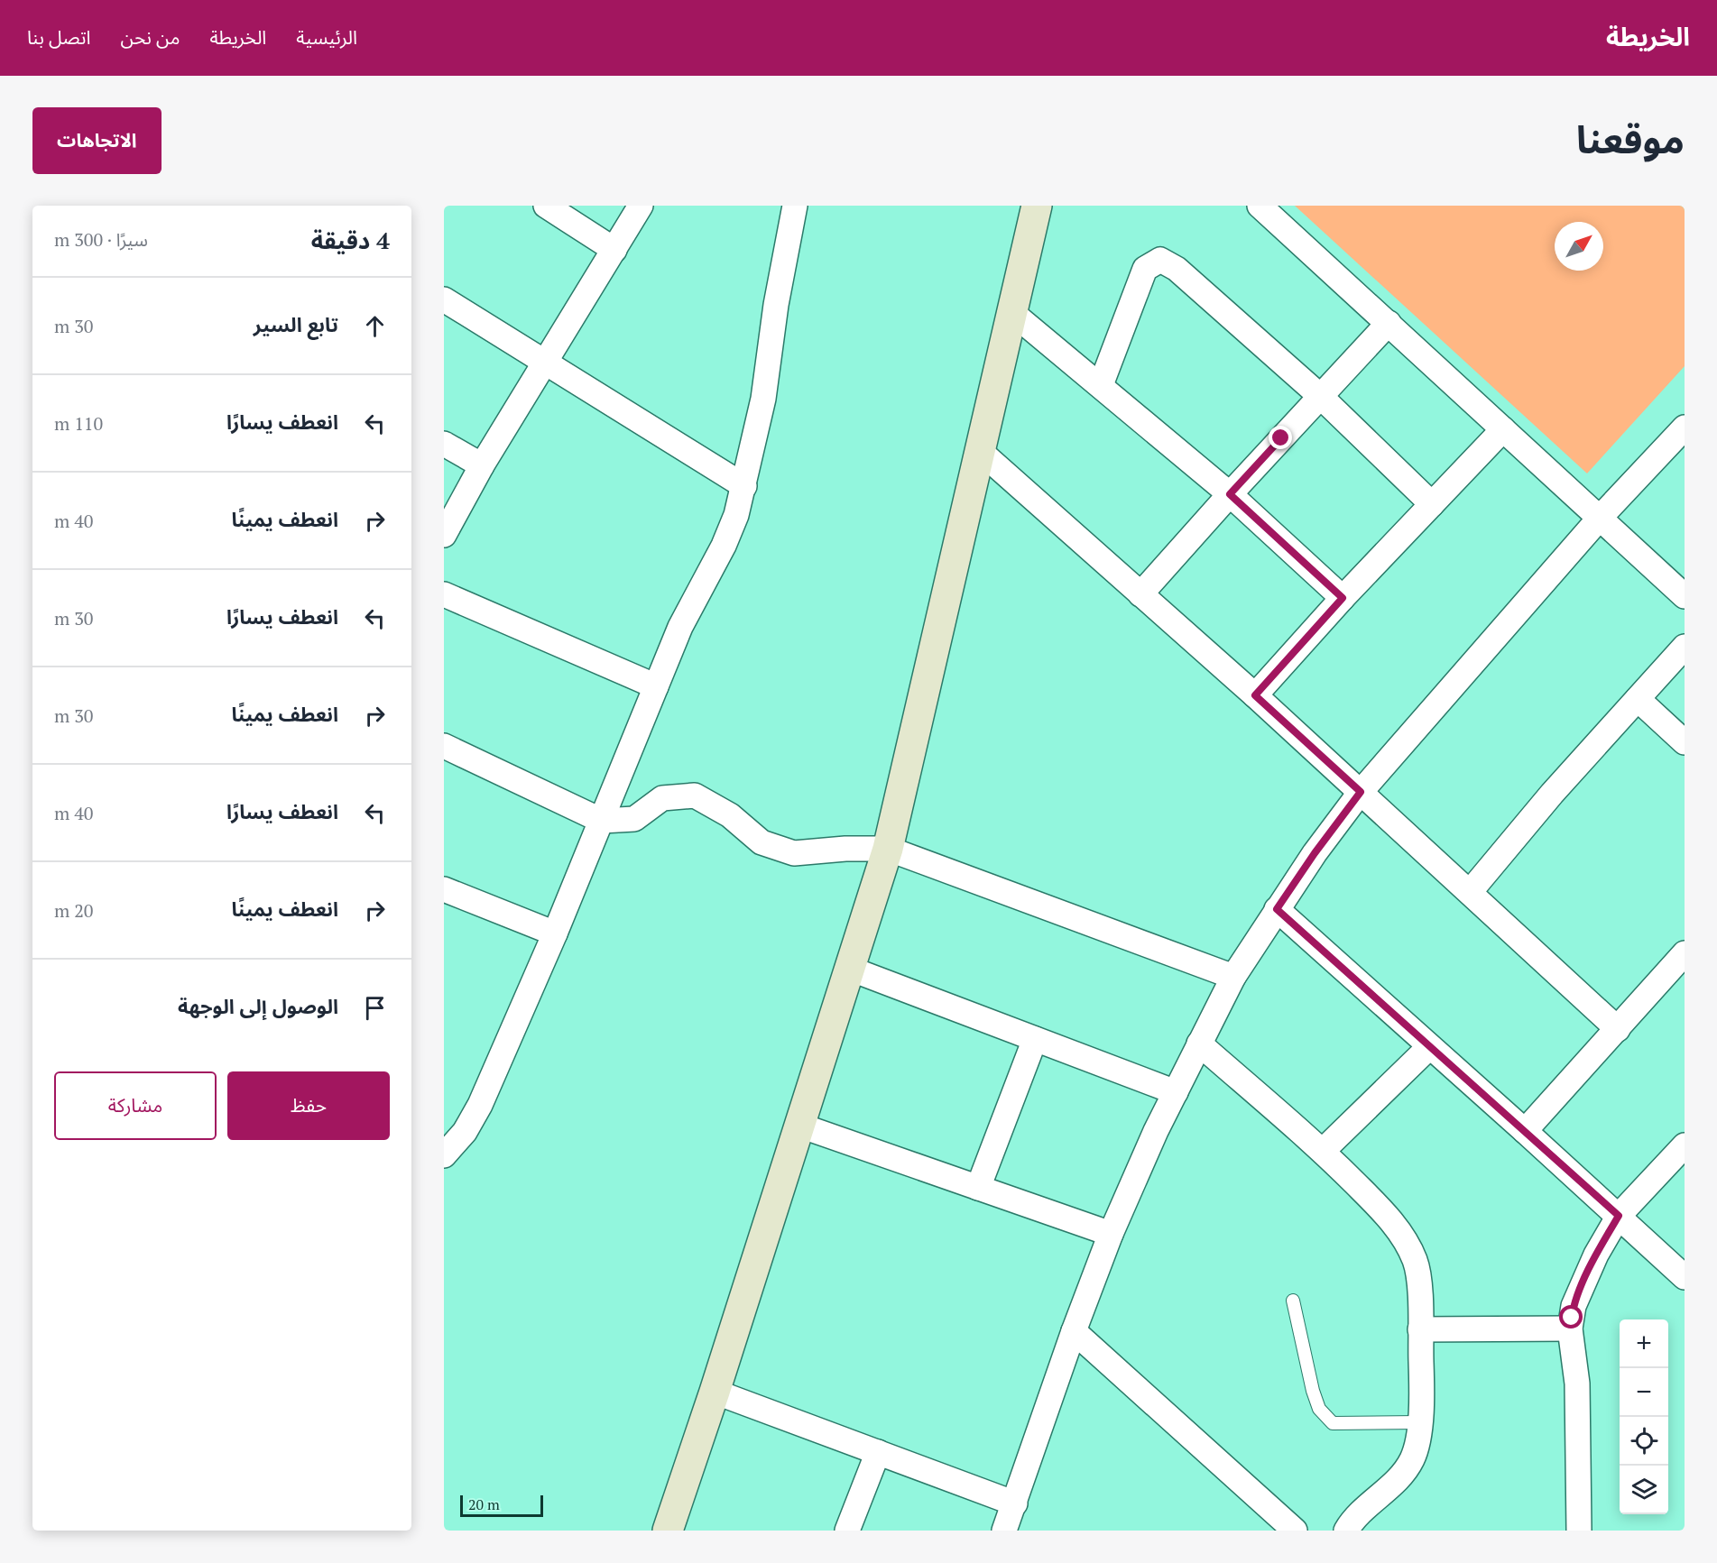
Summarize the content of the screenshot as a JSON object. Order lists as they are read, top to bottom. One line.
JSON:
{"scale_bar":"20 m","north":"top right","page":{"header":"الخريطة","nav":["الرئيسية","الخريطة","من نحن","اتصل بنا"],"title":"موقعنا","buttons":["الاتجاهات",["حفظ","مشاركة"]],"heading":["4 دقيقة","سيرًا · 300 m"],"list":[["تابع السير","30 m"],["انعطف يسارًا","110 m"],["انعطف يمينًا","40 m"],["انعطف يسارًا","30 m"],["انعطف يمينًا","30 m"],["انعطف يسارًا","40 m"],["انعطف يمينًا","20 m"],"الوصول إلى الوجهة"],"map_buttons":["+","−"],"scale":"20 m"}}
